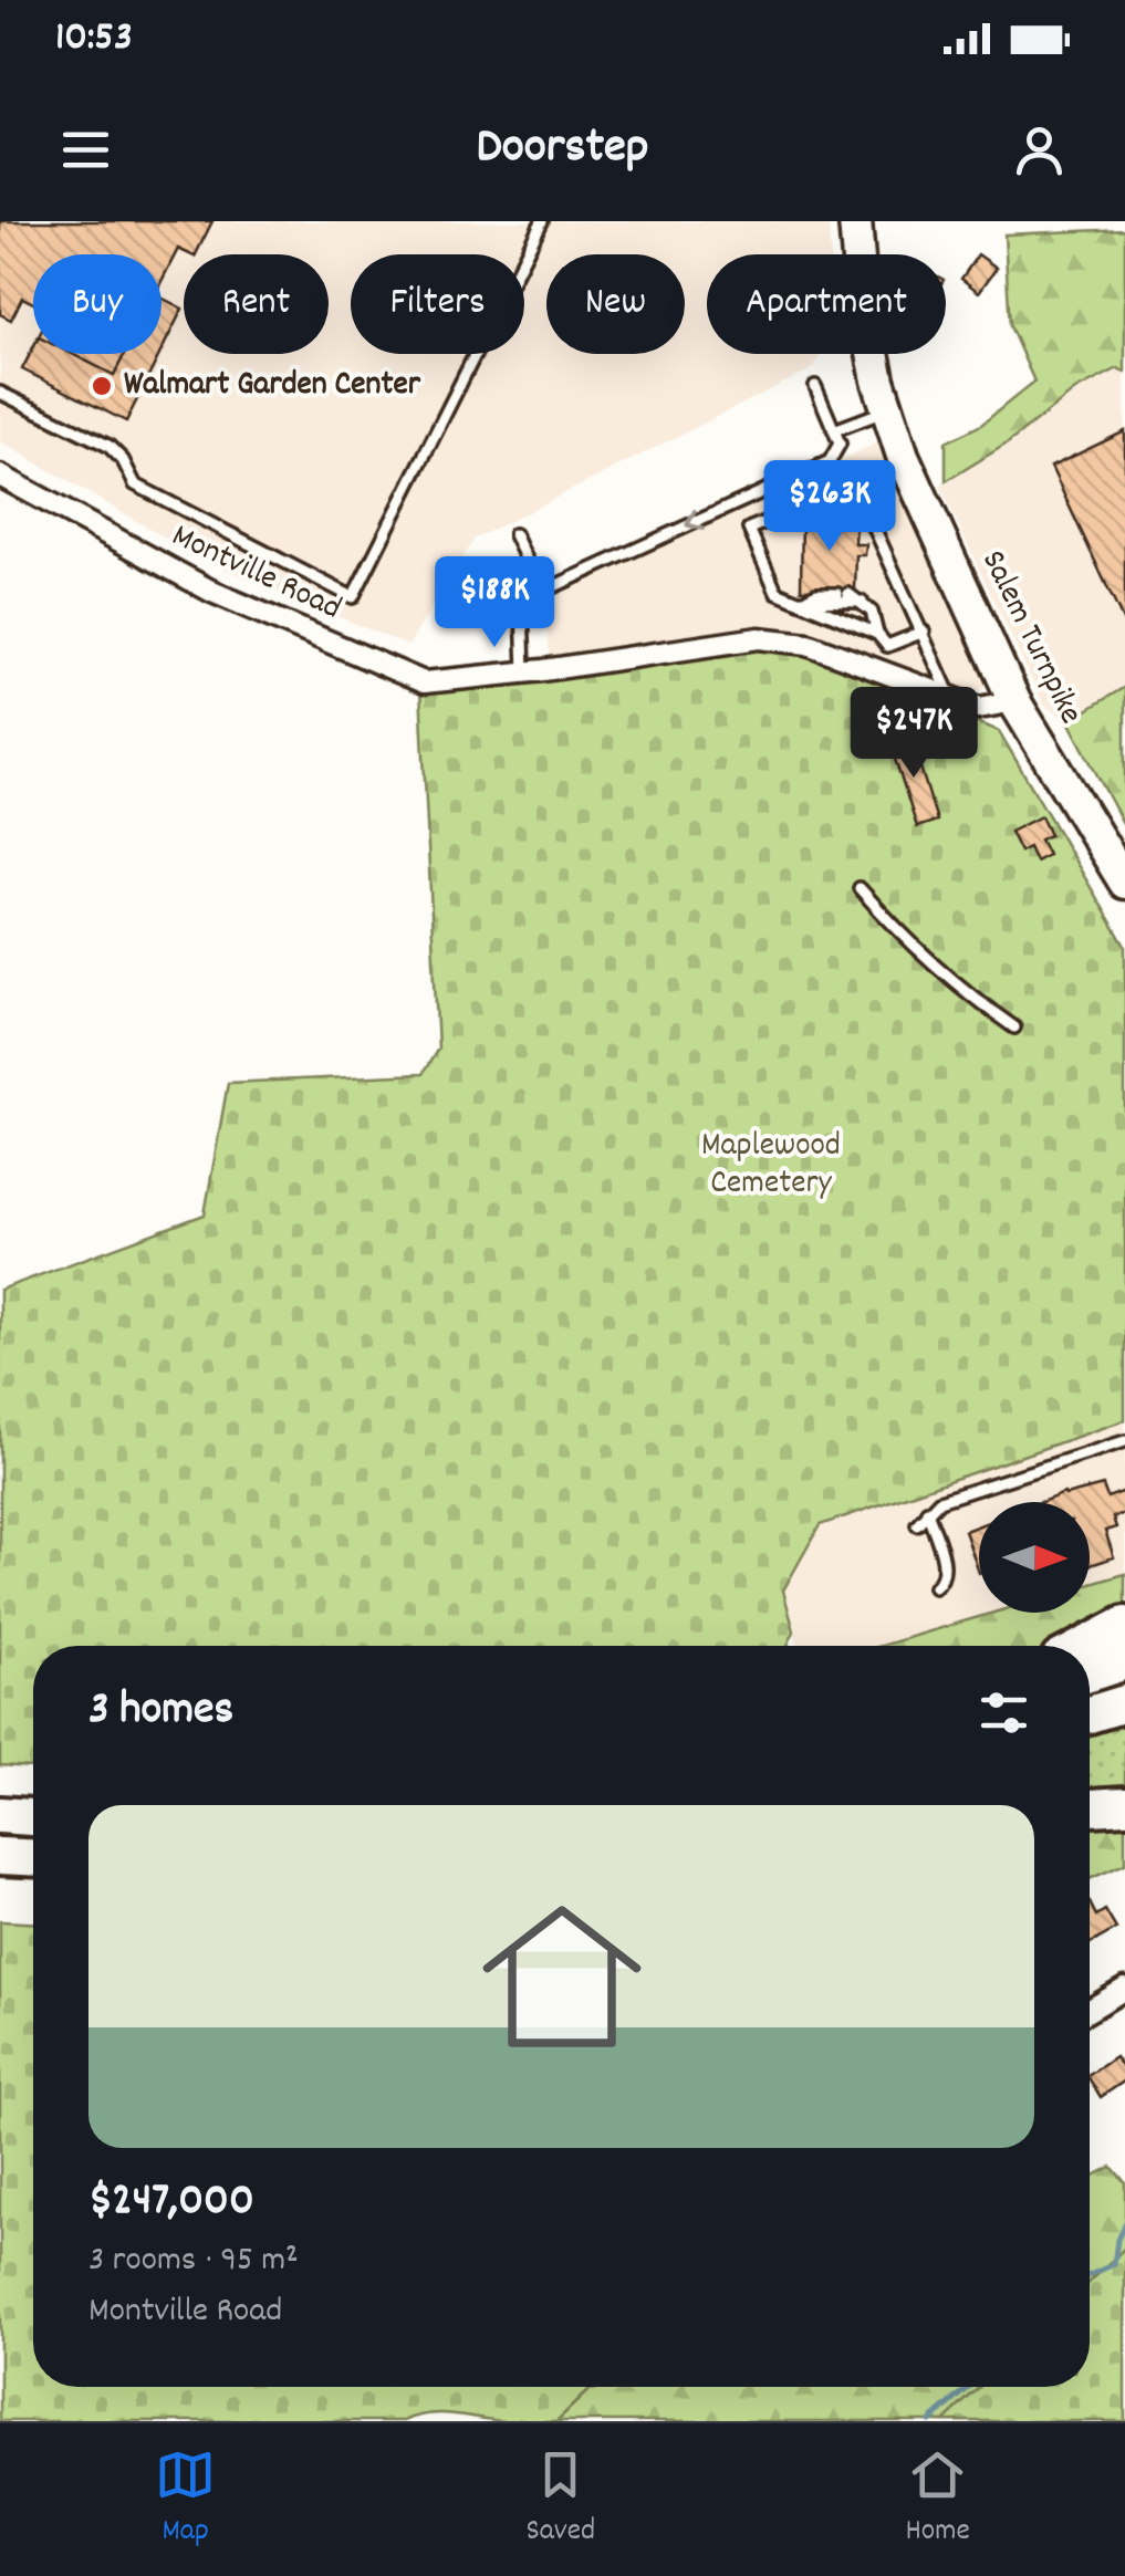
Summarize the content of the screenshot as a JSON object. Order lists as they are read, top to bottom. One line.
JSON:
{"streets":{"main road":["Salem Turnpike"],"street":["Montville Road"]},"crossings":[["Montville Road","Salem Turnpike"]],"parks":["Maplewood Cemetery"],"places":["Walmart Garden Center"],"north":"right","page":{"status":"10:53","header":"Doorstep","chip":["Buy","Rent","Filters","New","Apartment"],"price":["$263K","$188K","$247K"],"heading":"3 homes","list":[{"name":"$247,000","note":"3 rooms · 95 m² · Montville Road"}],"tabs":["Map","Saved","Home"]}}
